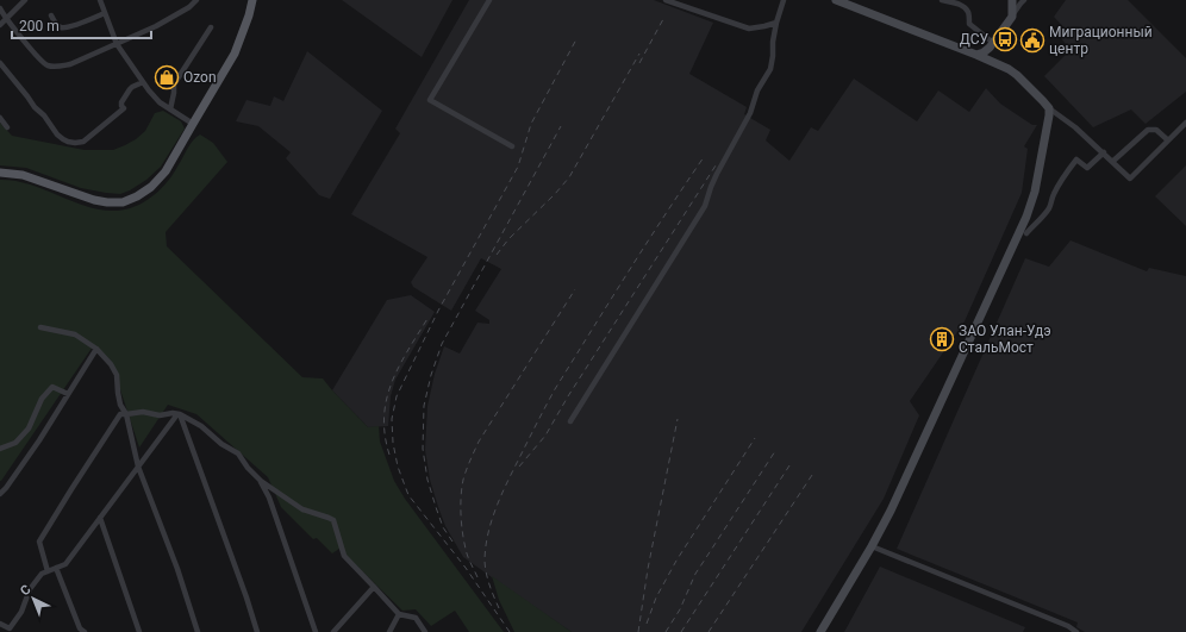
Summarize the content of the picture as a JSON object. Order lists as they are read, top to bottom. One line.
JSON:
{"places":{"bus stop":["ДСУ"],"public building":["Миграционный центр"],"shop":["Ozon"],"building":["ЗАО Улан-Удэ СтальМост"]},"scale_bar":"200 m","north":"top left"}
